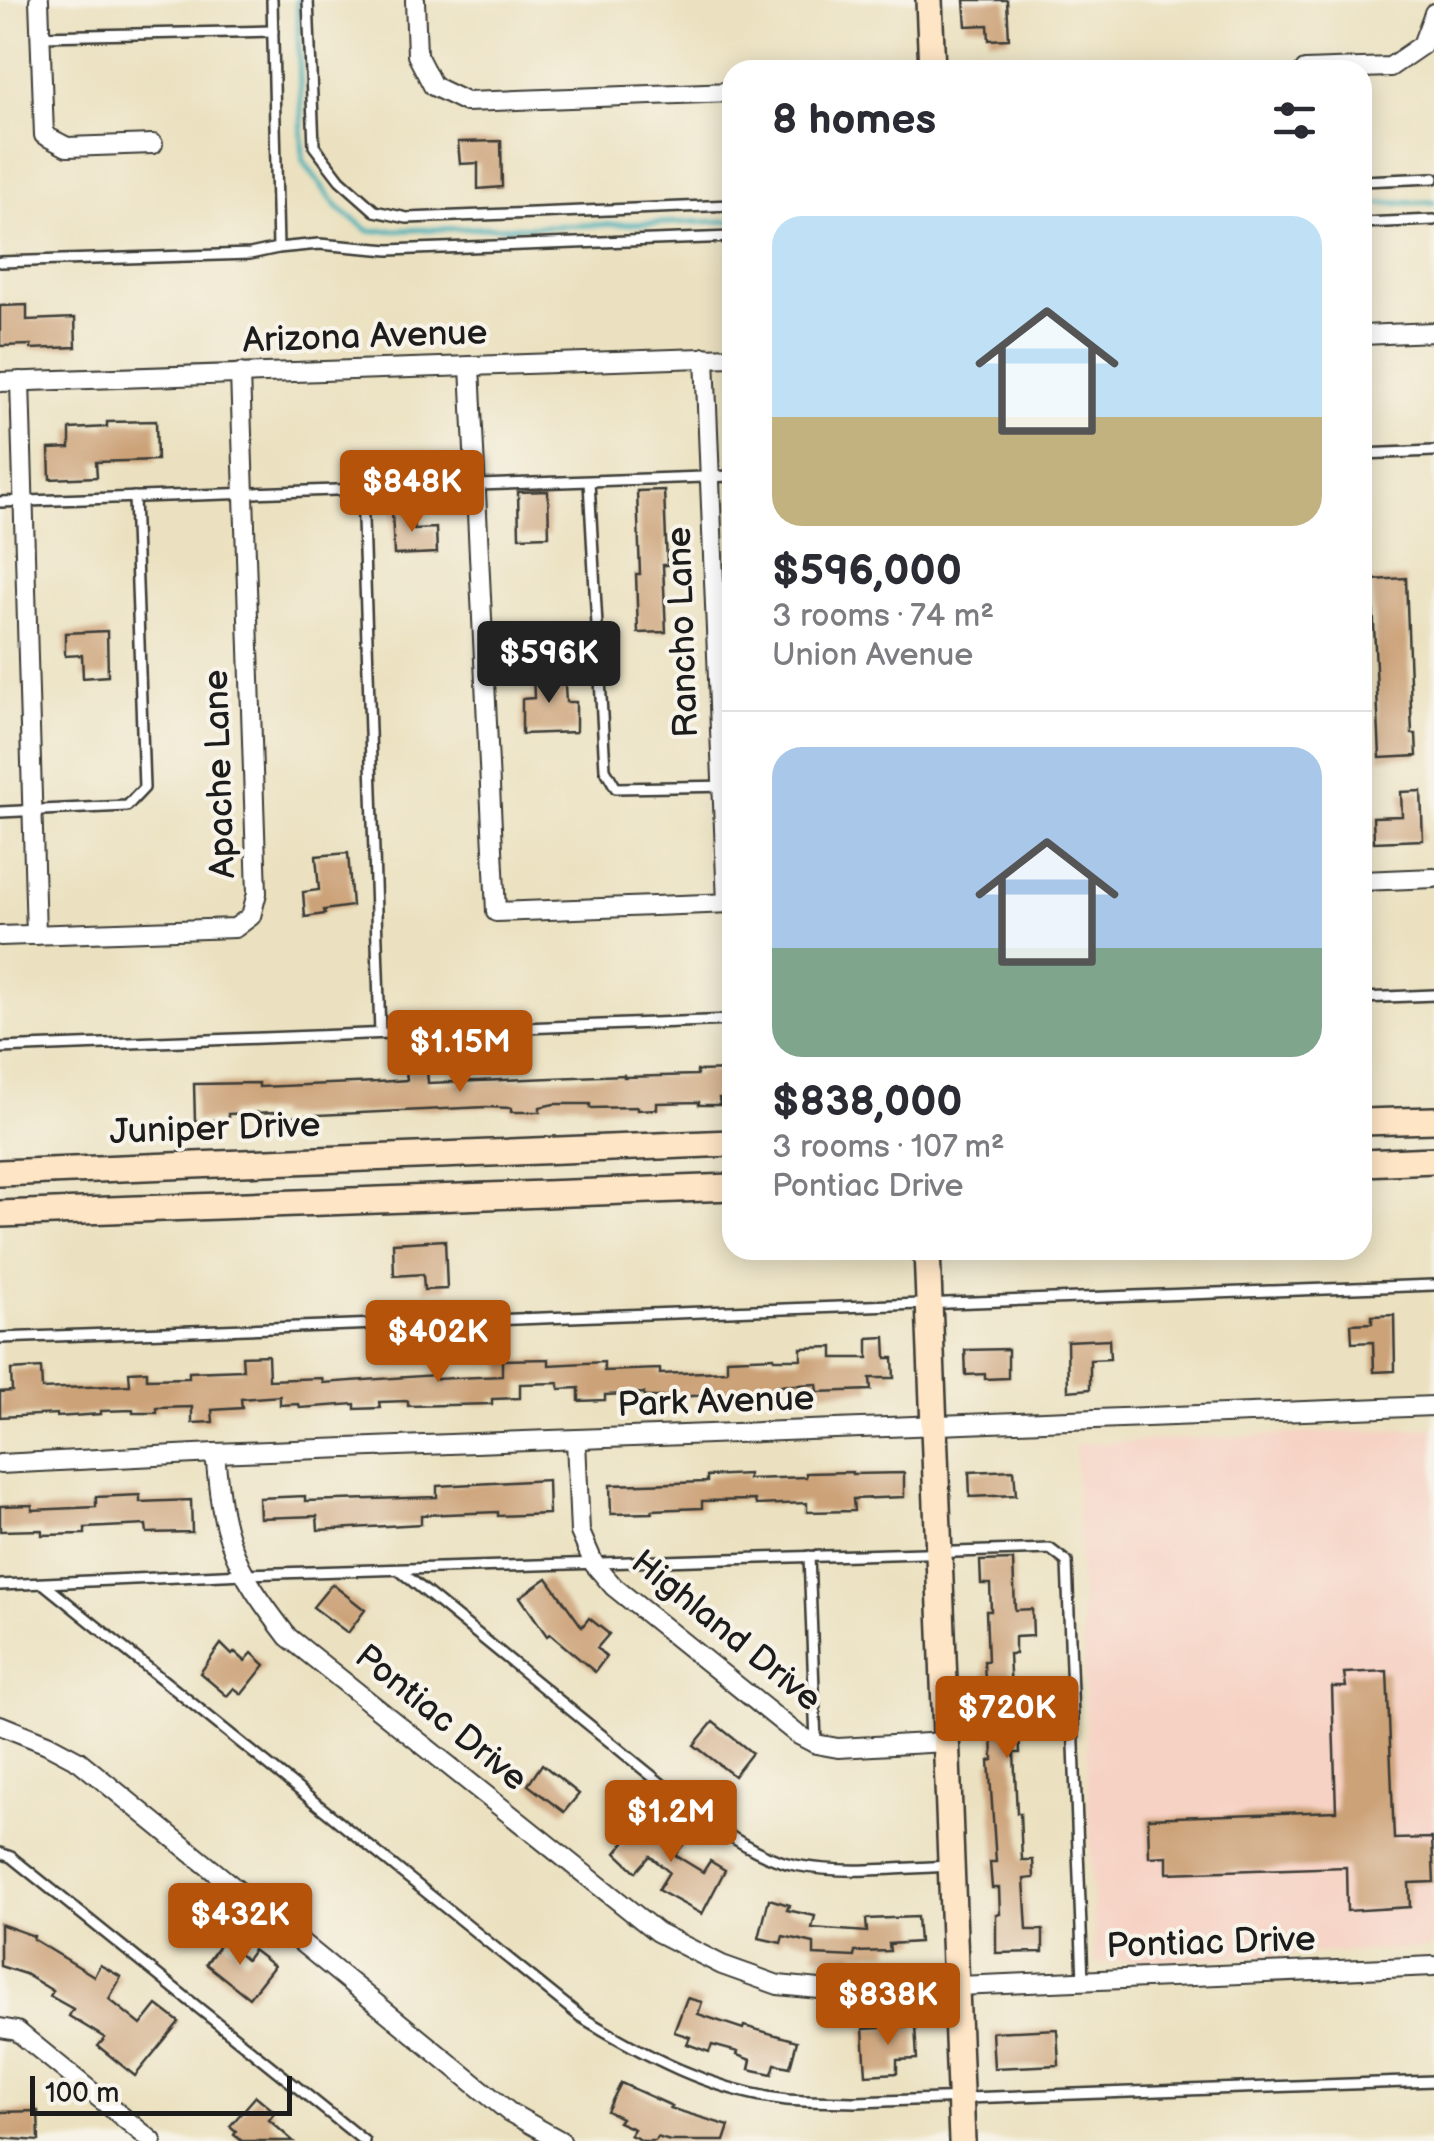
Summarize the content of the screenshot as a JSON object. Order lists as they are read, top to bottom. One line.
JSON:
{"streets":{"street":["Arizona Avenue","Rancho Lane","Apache Lane","Juniper Drive","Park Avenue","Highland Drive","Pontiac Drive"]},"crossings":[["Arizona Avenue","Rancho Lane"],["Arizona Avenue","Apache Lane"],["Park Avenue","Highland Drive"],["Park Avenue","Pontiac Drive"]],"scale_bar":"100 m","page":{"heading":"8 homes","list":[{"name":"$596,000","note":"3 rooms · 74 m² · Union Avenue"},{"name":"$838,000","note":"3 rooms · 107 m² · Pontiac Drive"}],"price":["$848K","$596K","$1.15M","$402K","$720K","$1.2M","$432K","$838K"],"scale":"100 m"}}
